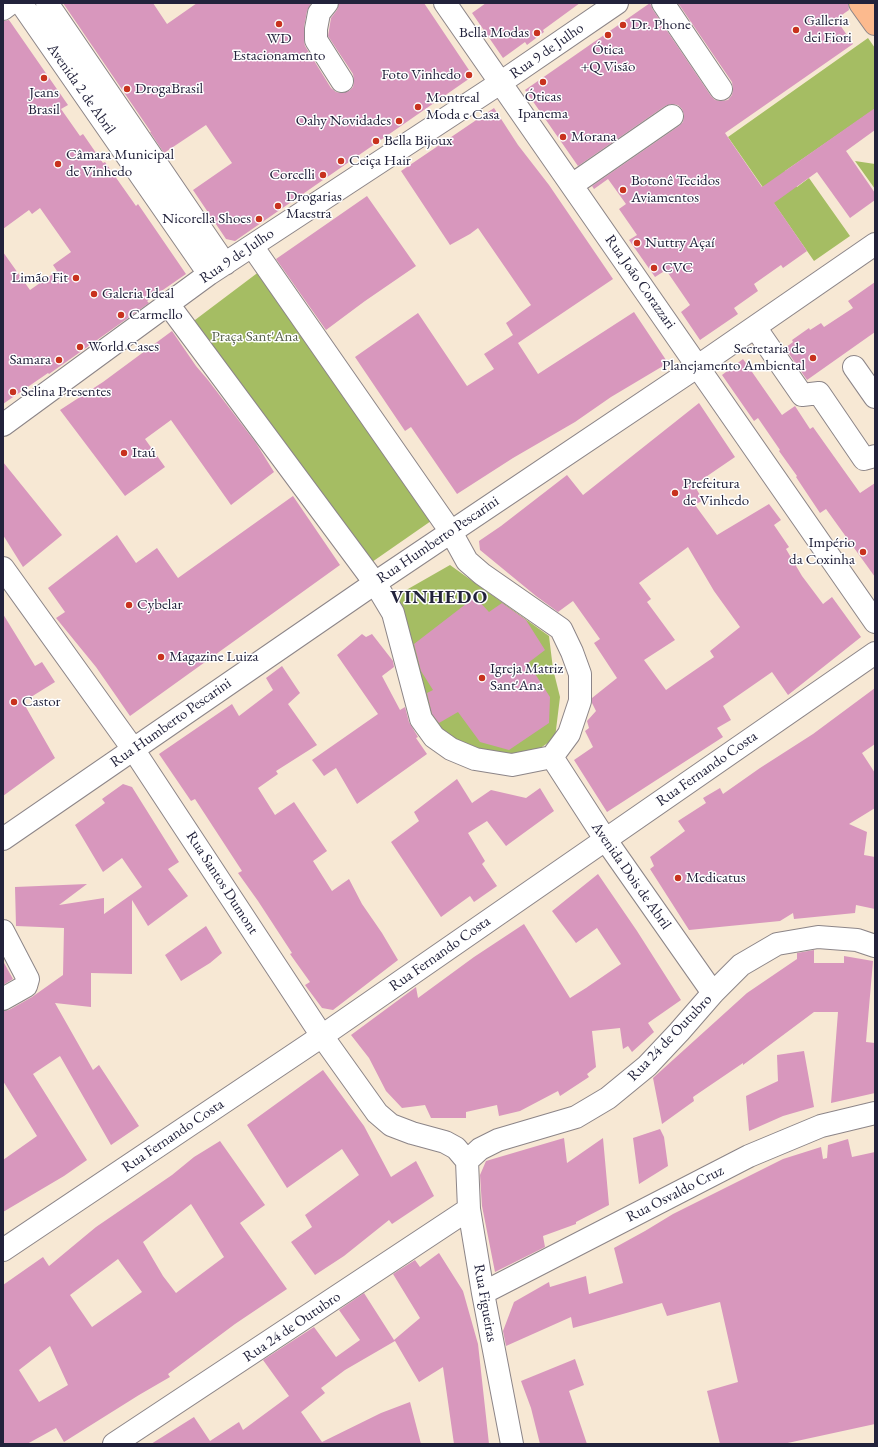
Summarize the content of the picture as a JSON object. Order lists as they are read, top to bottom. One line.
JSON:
{"streets":{"street":["Rua 9 de Julho","Avenida 2 de Abril","Rua João Corazzari","Rua Humberto Pescarini","Rua Fernando Costa","Avenida Dois de Abril","Rua Santos Dumont","Rua 24 de Outubro","Rua Osvaldo Cruz","Rua Figueiras"]},"crossings":[["Rua 9 de Julho","Avenida 2 de Abril"],["Rua 9 de Julho","Rua João Corazzari"],["Rua João Corazzari","Rua Humberto Pescarini"],["Rua Humberto Pescarini","Rua Santos Dumont"],["Rua Fernando Costa","Avenida Dois de Abril"],["Rua Fernando Costa","Rua Santos Dumont"],["Avenida Dois de Abril","Rua 24 de Outubro"],["Rua Santos Dumont","Rua 24 de Outubro"],["Rua Santos Dumont","Rua Figueiras"],["Rua 24 de Outubro","Rua Figueiras"],["Rua Osvaldo Cruz","Rua Figueiras"]],"districts":["VINHEDO"],"parks":["Praça Sant'Ana"],"places":["WD Estacionamento","Dr. Phone","Galleria dei Fiori","Bella Modas","Ótica +Q Visão","Foto Vinhedo","Jeans Brasil","Óticas Ipanema","DrogaBrasil","Montreal Moda e Casa","Oahy Novidades","Morana","Bella Bijoux","Ceiça Hair","Câmara Municipal de Vinhedo","Corcelli","Botonê Tecidos Aviamentos","Drogarias Maestra","Nicorella Shoes","Nuttry Açaí","CVC","Limão Fit","Galeria Ideal","Carmello","World Cases","Secretaria de Planejamento Ambiental","Samara","Selina Presentes","Itaú","Prefeitura de Vinhedo","Império da Coxinha","Cybelar","Magazine Luiza","Igreja Matriz Sant'Ana","Castor","Medicatus"]}
